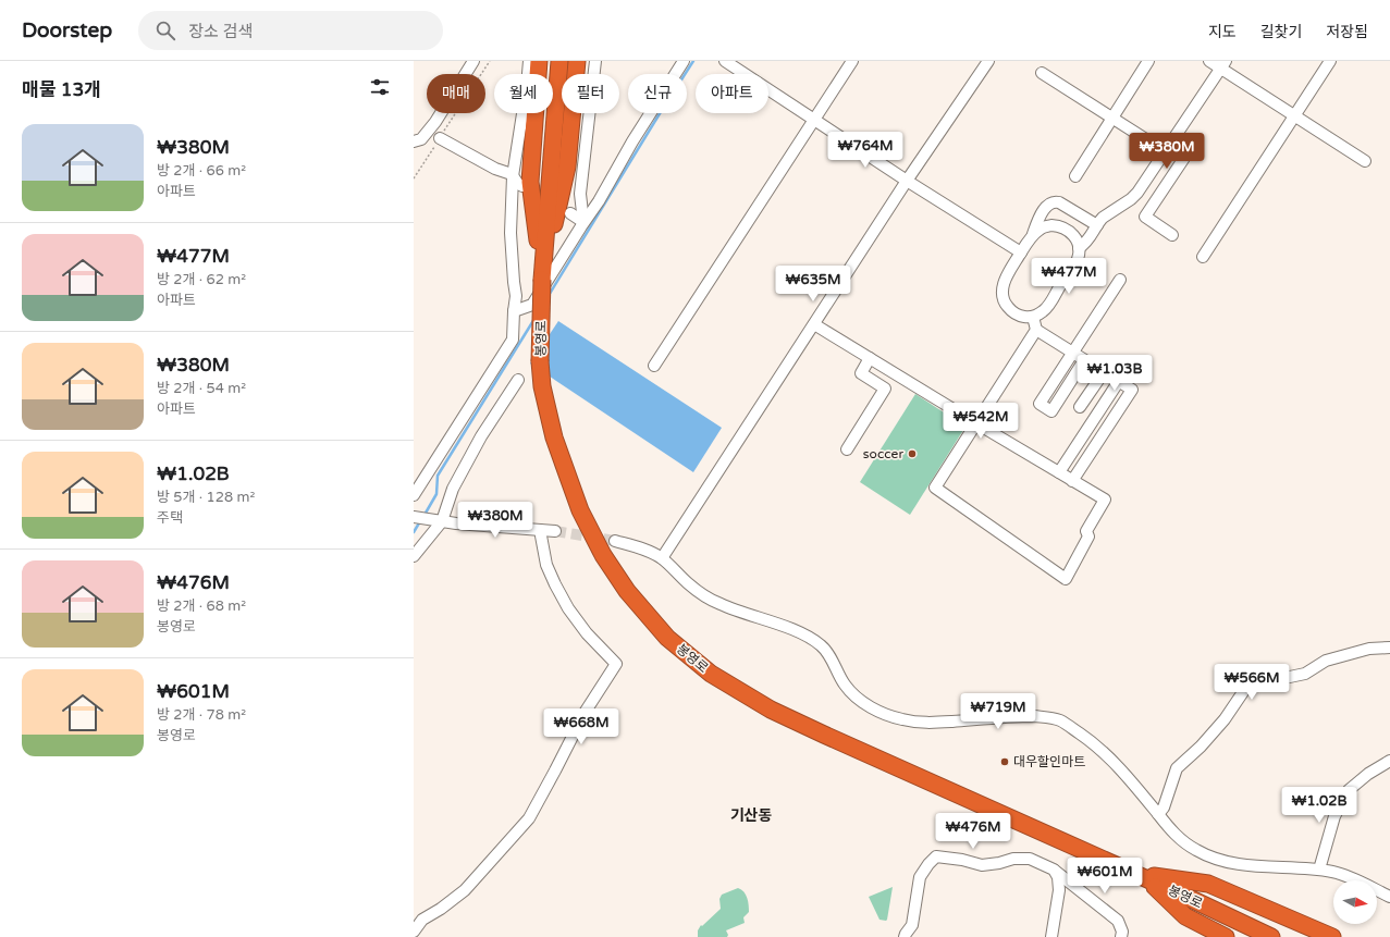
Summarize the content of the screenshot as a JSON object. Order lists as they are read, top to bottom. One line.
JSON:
{"streets":{"highway":["봉영로"]},"districts":["기산동"],"places":["soccer","대우할인마트"],"north":"right","page":{"header":"Doorstep","search":"장소 검색","nav":["지도","길찾기","저장됨"],"heading":"매물 13개","chip":["매매","월세","필터","신규","아파트"],"list":[{"name":"₩380M","note":"방 2개 · 66 m² · 아파트"},{"name":"₩477M","note":"방 2개 · 62 m² · 아파트"},{"name":"₩380M","note":"방 2개 · 54 m² · 아파트"},{"name":"₩1.02B","note":"방 5개 · 128 m² · 주택"},{"name":"₩476M","note":"방 2개 · 68 m² · 봉영로"},{"name":"₩601M","note":"방 2개 · 78 m² · 봉영로"}],"price":["₩764M","₩380M","₩477M","₩635M","₩1.03B","₩542M","₩380M","₩566M","₩719M","₩668M","₩1.02B","₩476M","₩601M"]}}
